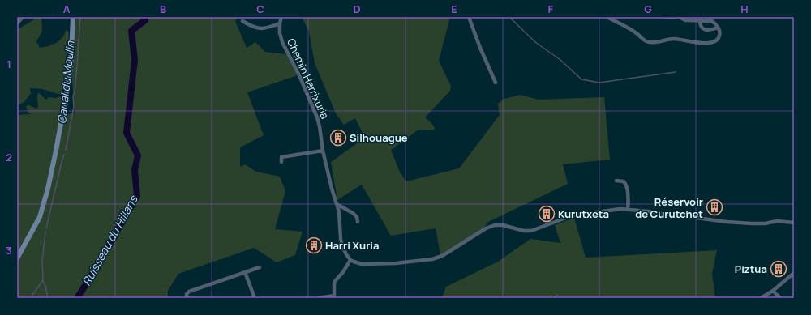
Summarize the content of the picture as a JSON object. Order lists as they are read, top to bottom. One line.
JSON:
{"streets":{"street":["Chemin Harrixuria"]},"water":["Canal du Moulin","Ruisseau du Hillans"],"places":{"building":["Silhouague","Réservoir de Curutchet","Kurutxeta","Harri Xuria","Piztua"]},"grid":{"columns":["A","B","C","D","E","F","G","H"],"rows":["1","2","3"]}}
